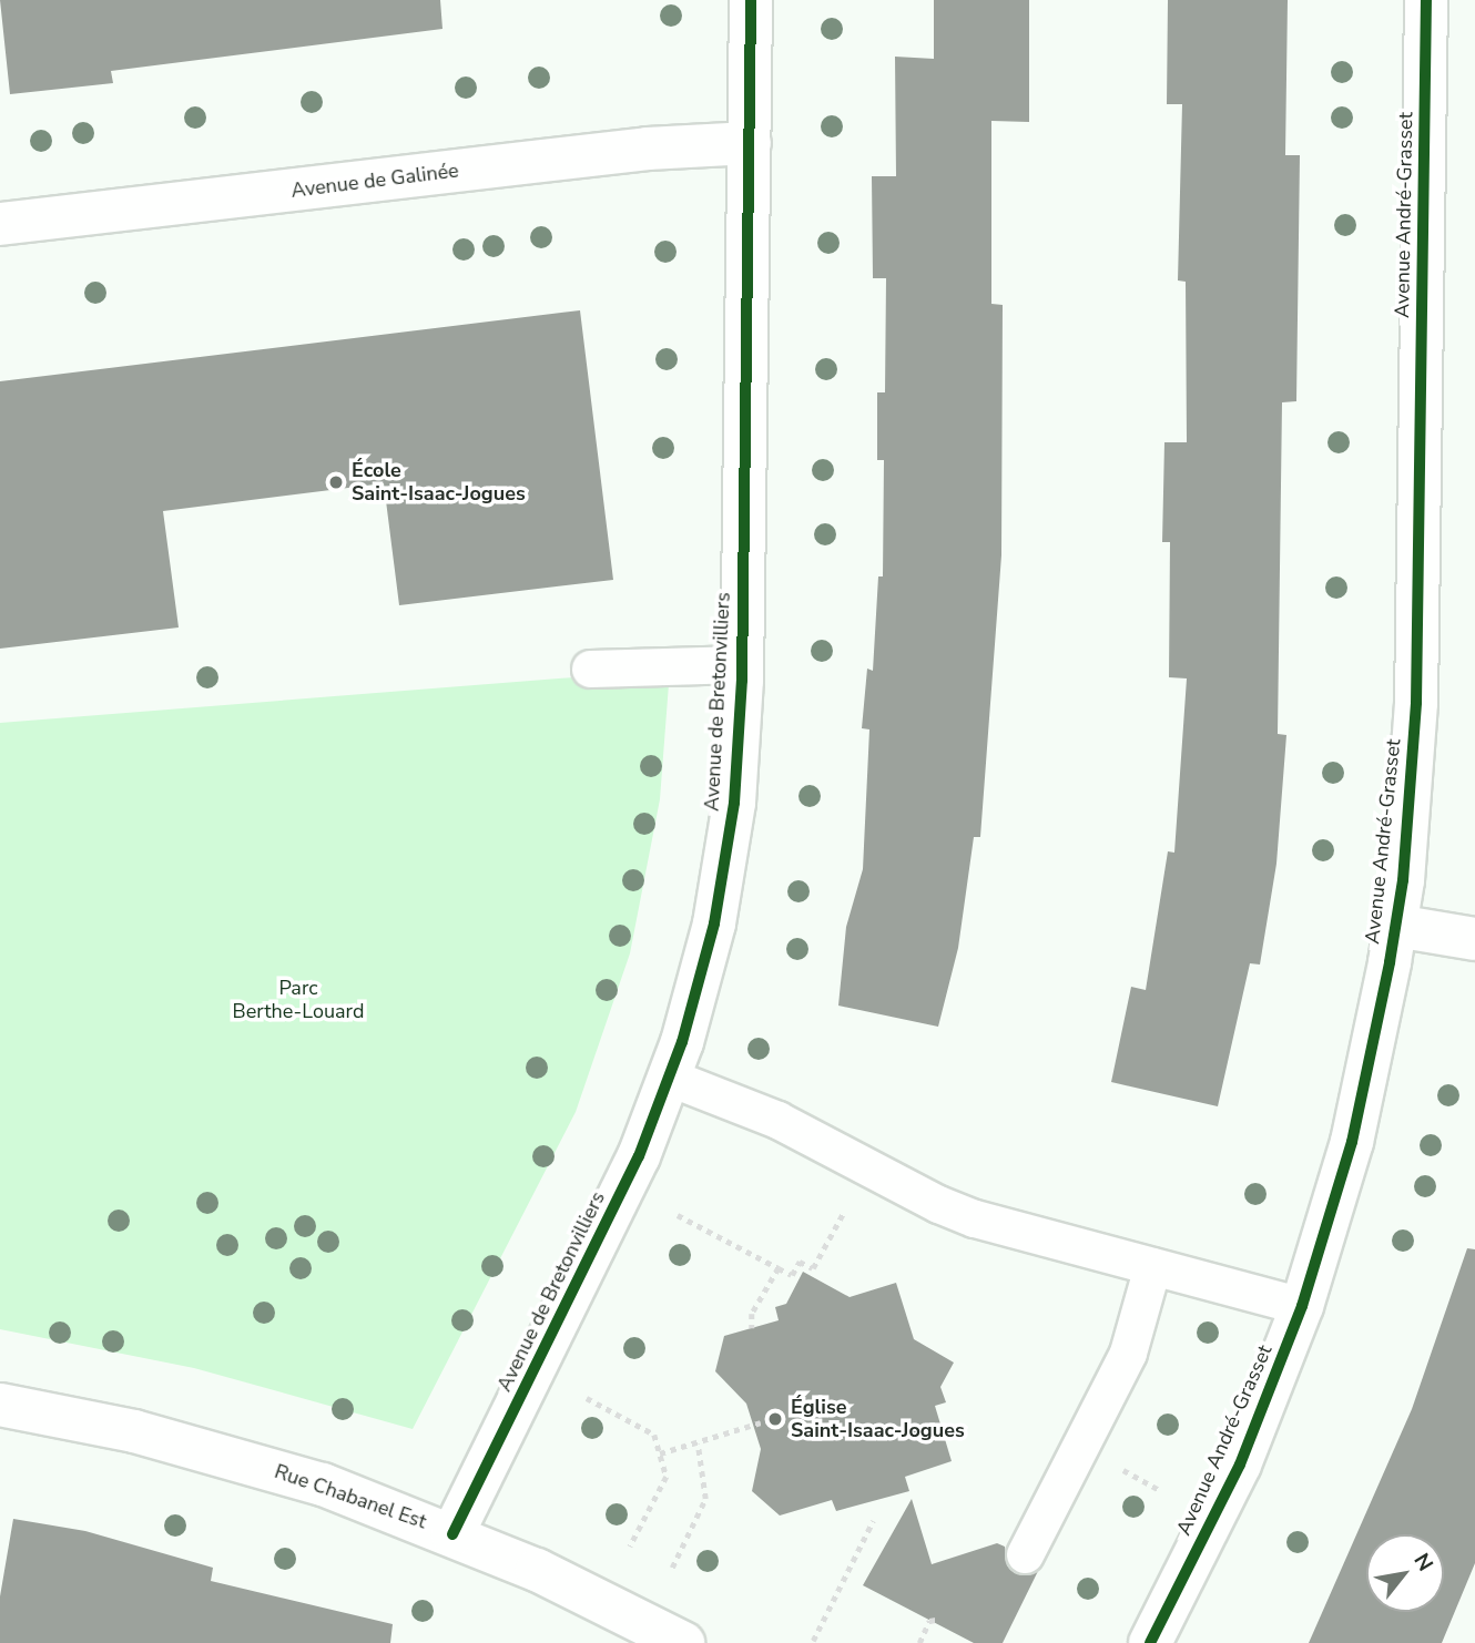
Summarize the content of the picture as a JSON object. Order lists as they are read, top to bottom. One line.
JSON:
{"streets":{"street":["Avenue de Galinée","Avenue André-Grasset","Avenue de Bretonvilliers","Rue Chabanel Est"]},"crossings":[["Avenue de Galinée","Avenue de Bretonvilliers"],["Avenue de Bretonvilliers","Rue Chabanel Est"]],"parks":["Parc Berthe-Louard"],"places":["École Saint-Isaac-Jogues","Église Saint-Isaac-Jogues"],"north":"top right"}
